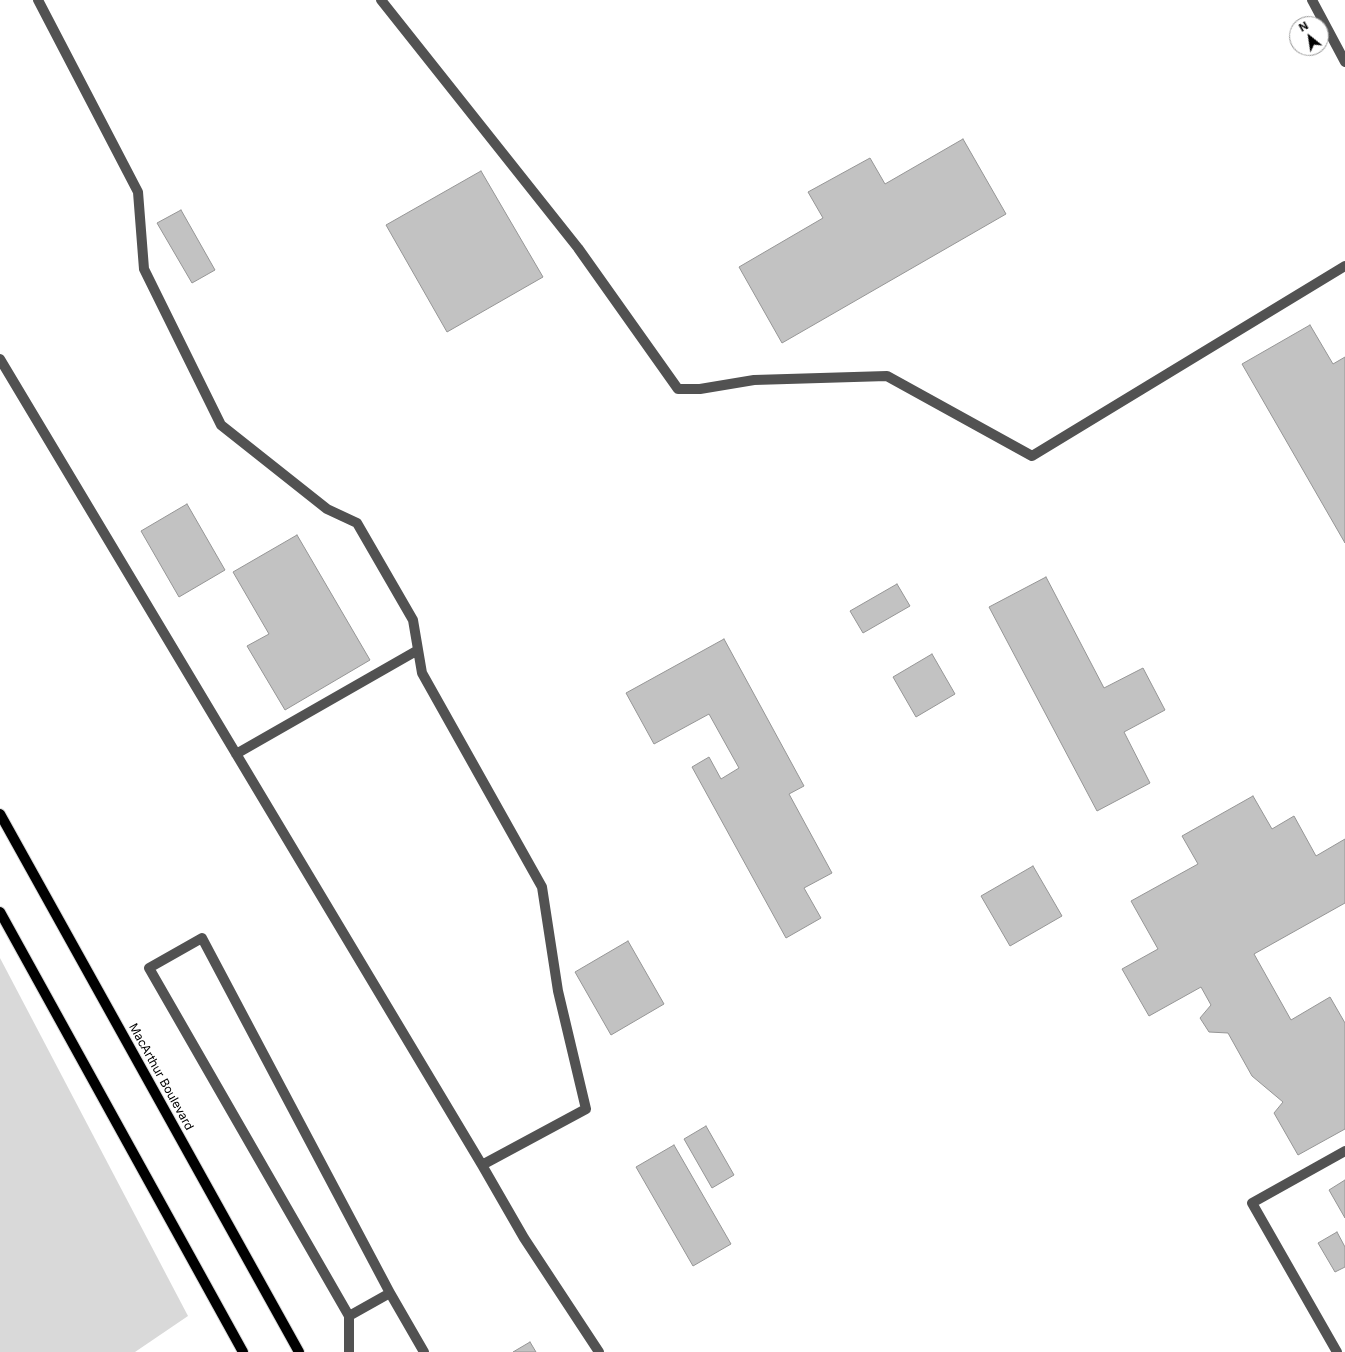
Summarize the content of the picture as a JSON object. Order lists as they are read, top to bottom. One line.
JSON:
{"streets":{"main road":["MacArthur Boulevard"]},"north":"top left"}
